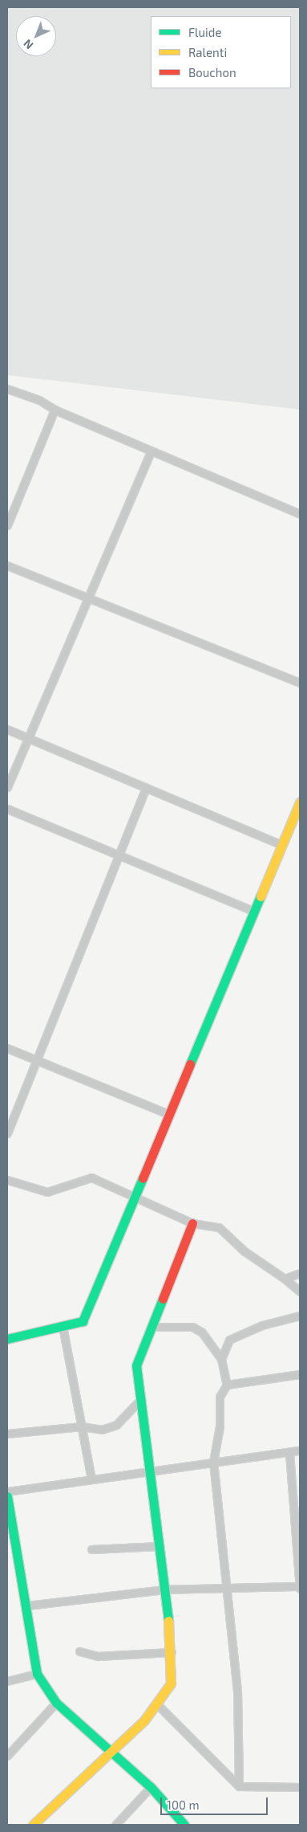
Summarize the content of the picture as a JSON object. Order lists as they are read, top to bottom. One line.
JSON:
{"legend":["Fluide","Ralenti","Bouchon"],"scale_bar":"100 m","north":"bottom left"}
